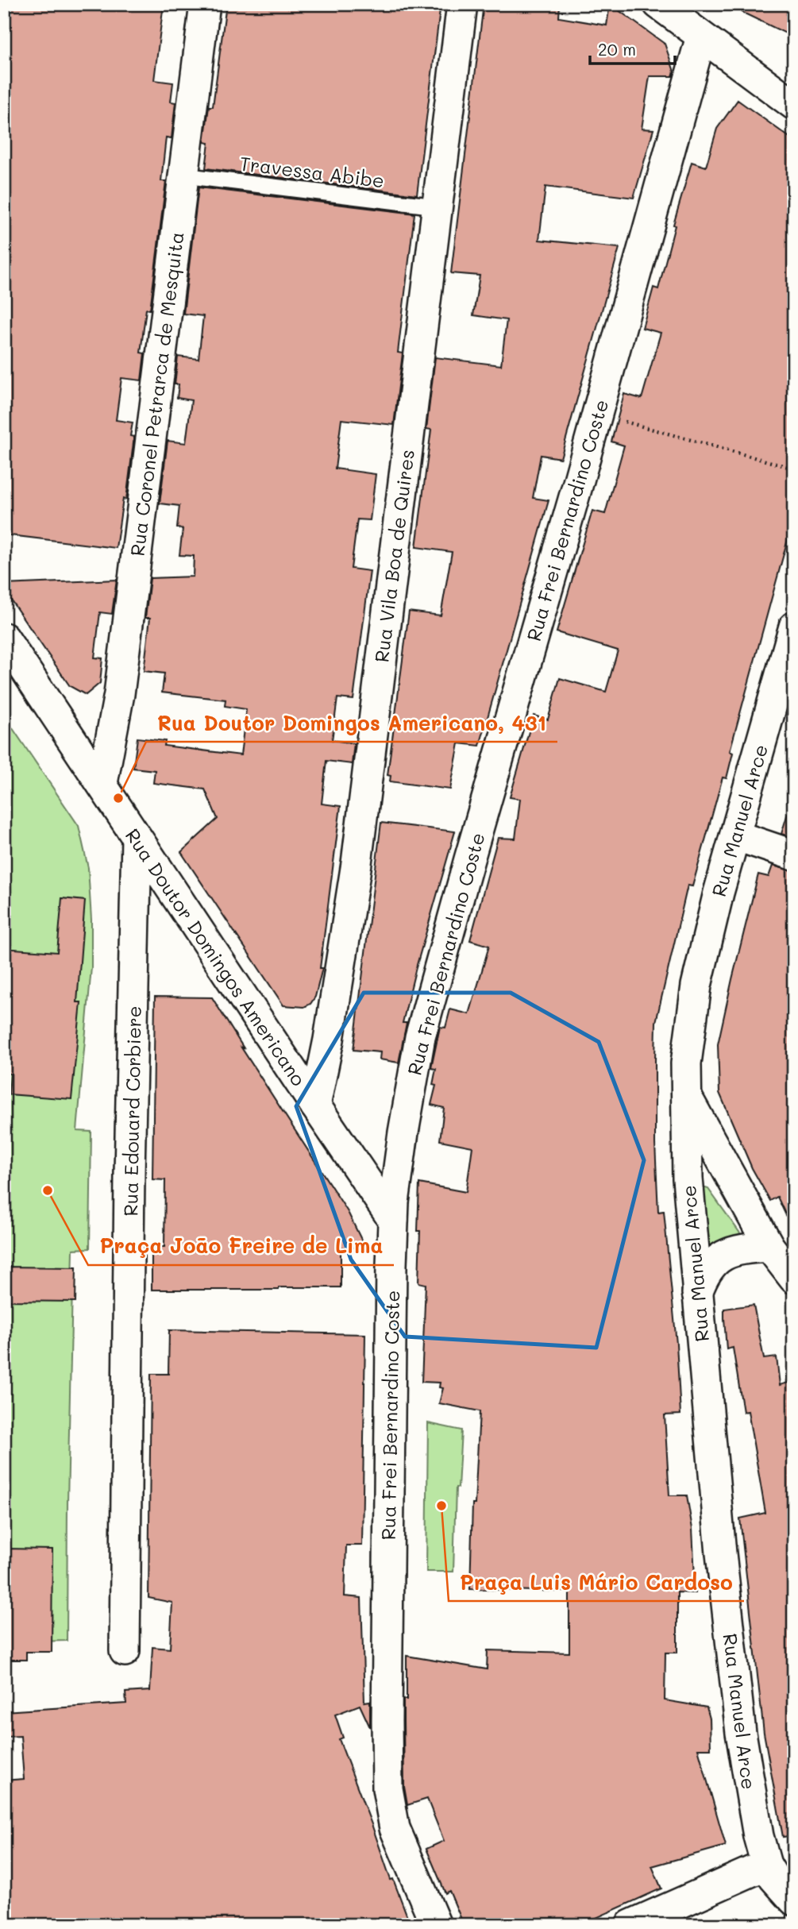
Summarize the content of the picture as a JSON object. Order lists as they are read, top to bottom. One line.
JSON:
{"streets":{"street":["Rua Coronel Petrarca de Mesquita","Rua Frei Bernardino Coste","Rua Vila Boa de Quires","Rua Manuel Arce","Rua Doutor Domingos Americano","Rua Edouard Corbiere"],"lane":["Travessa Abibe"]},"crossings":[["Travessa Abibe","Rua Coronel Petrarca de Mesquita"],["Travessa Abibe","Rua Vila Boa de Quires"],["Rua Coronel Petrarca de Mesquita","Rua Doutor Domingos Americano"],["Rua Frei Bernardino Coste","Rua Doutor Domingos Americano"],["Rua Vila Boa de Quires","Rua Doutor Domingos Americano"],["Rua Doutor Domingos Americano","Rua Edouard Corbiere"]],"places":["Rua Doutor Domingos Americano, 431","Praça João Freire de Lima","Praça Luis Mário Cardoso"],"scale_bar":"20 m"}
